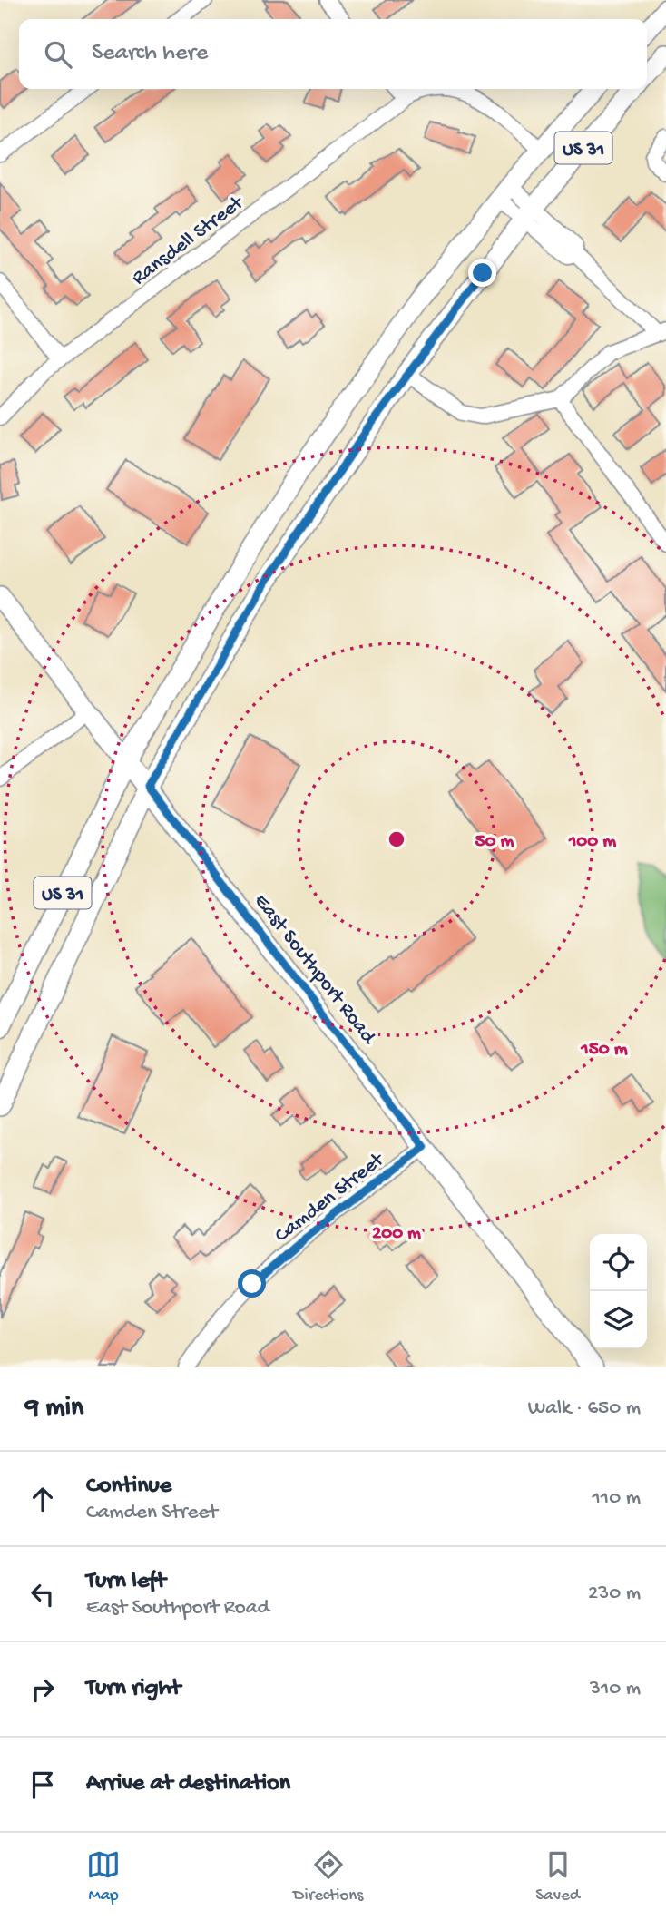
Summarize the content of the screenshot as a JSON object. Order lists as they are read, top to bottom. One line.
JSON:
{"streets":{"main road":["US 31","East Southport Road"],"street":["Ransdell Street","Camden Street"]},"crossings":[["US 31","Ransdell Street"],["US 31","East Southport Road"],["East Southport Road","Camden Street"]],"page":{"search":"Search here","heading":["9 min","Walk · 650 m"],"list":[["Continue","Camden Street","110 m"],["Turn left","East Southport Road","230 m"],["Turn right","310 m"],"Arrive at destination"],"nav":["Map","Directions","Saved"]},"rings":["50 m","100 m","150 m","200 m"]}
